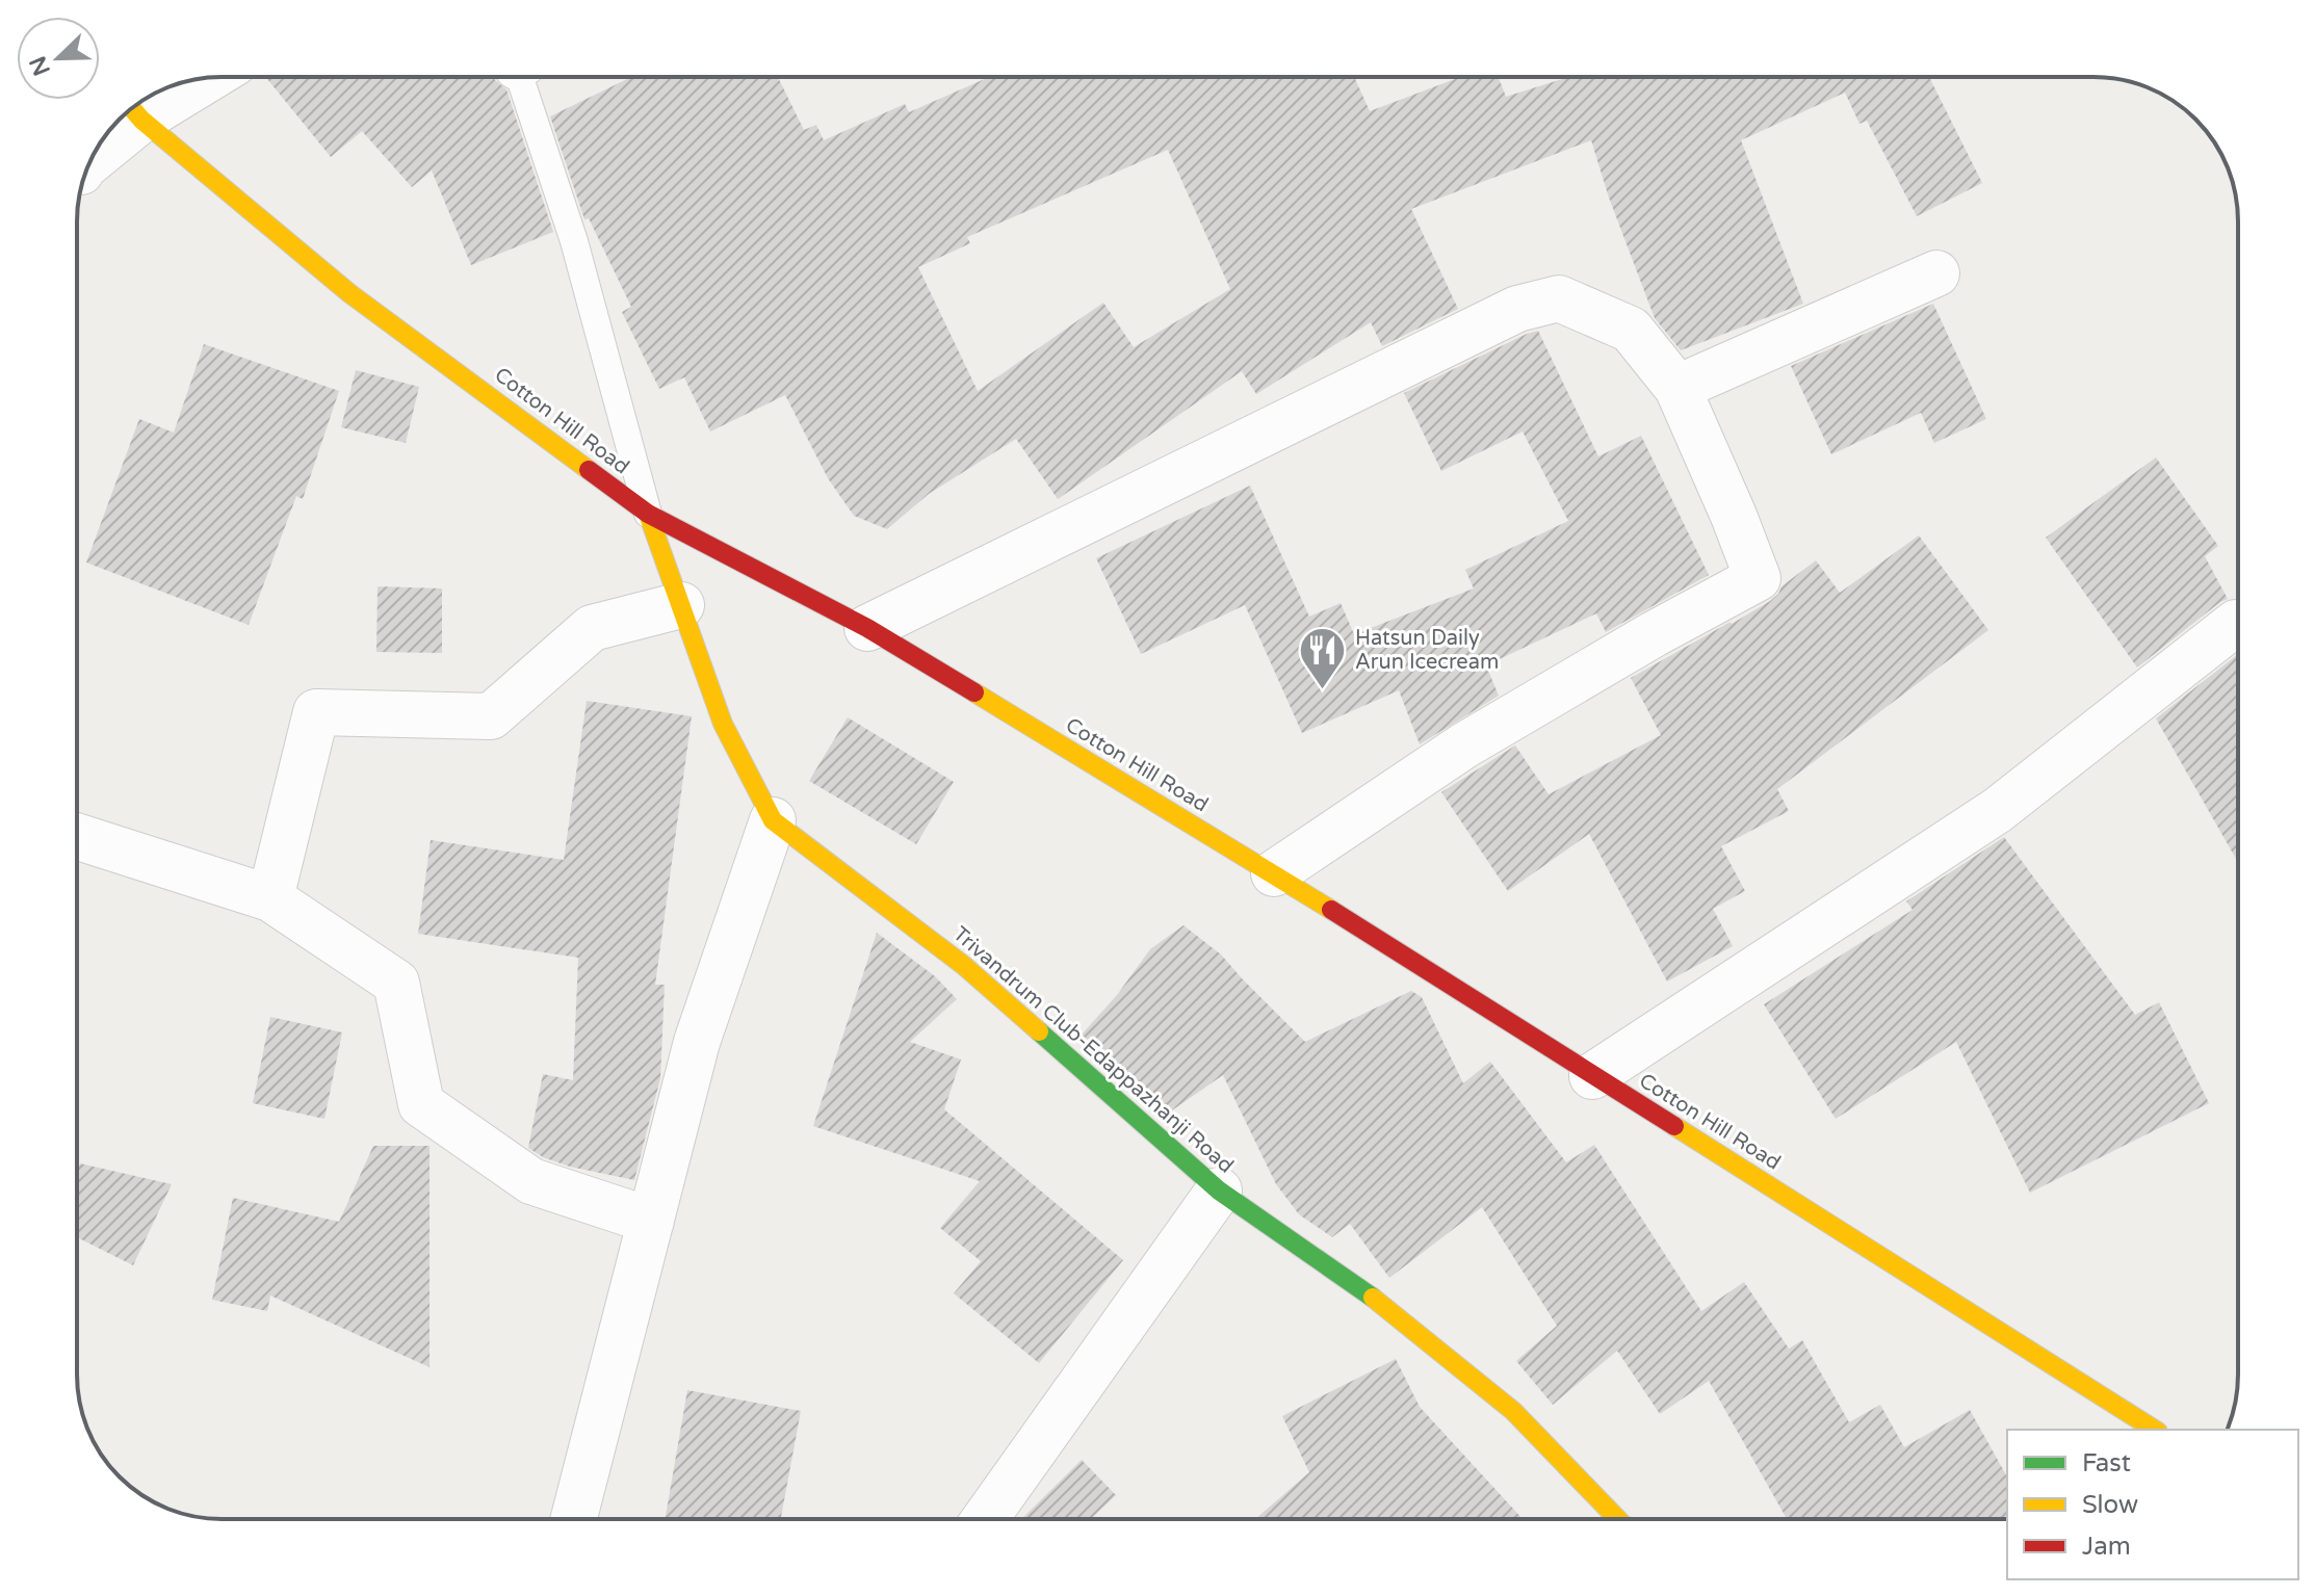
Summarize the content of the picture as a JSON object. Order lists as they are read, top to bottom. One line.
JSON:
{"streets":{"main road":["Cotton Hill Road","Trivandrum Club-Edappazhanji Road"]},"crossings":[["Cotton Hill Road","Trivandrum Club-Edappazhanji Road"]],"places":{"restaurant":["Hatsun Daily Arun Icecream"]},"legend":["Fast","Slow","Jam"],"north":"bottom left"}
